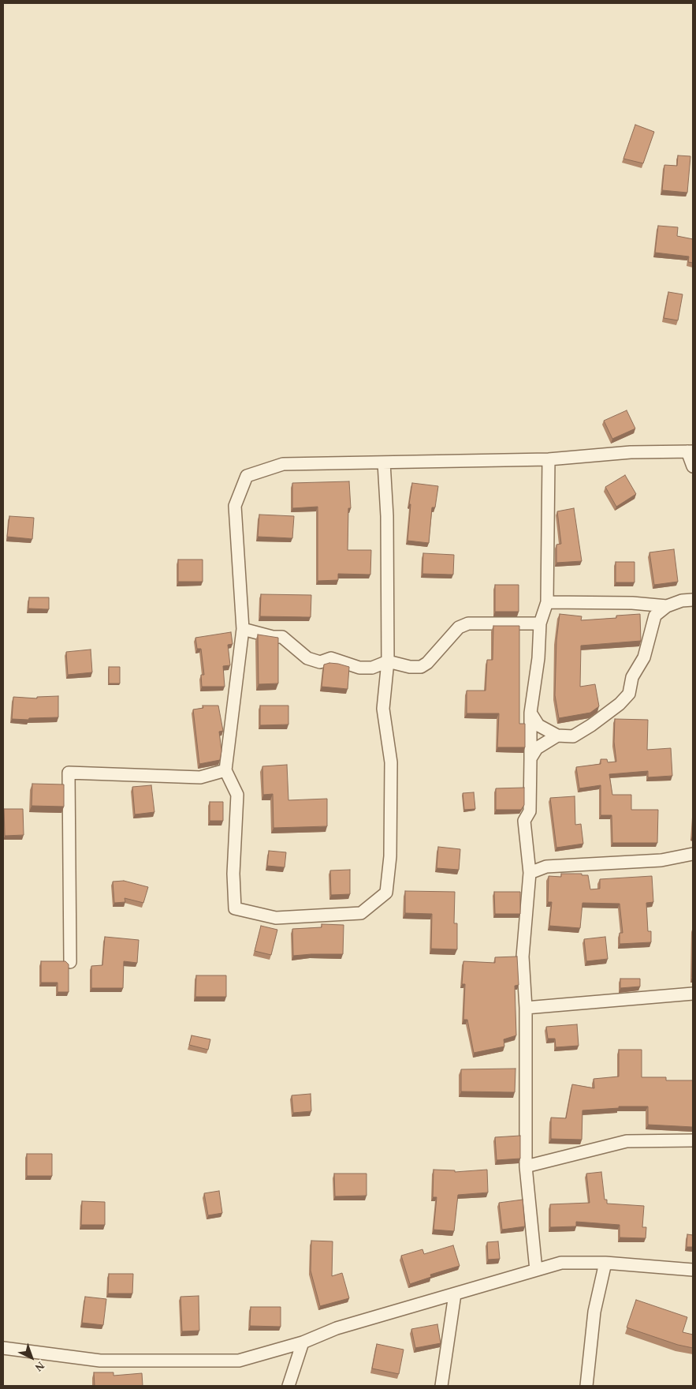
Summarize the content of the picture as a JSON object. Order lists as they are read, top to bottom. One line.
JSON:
{"north":"bottom right"}
